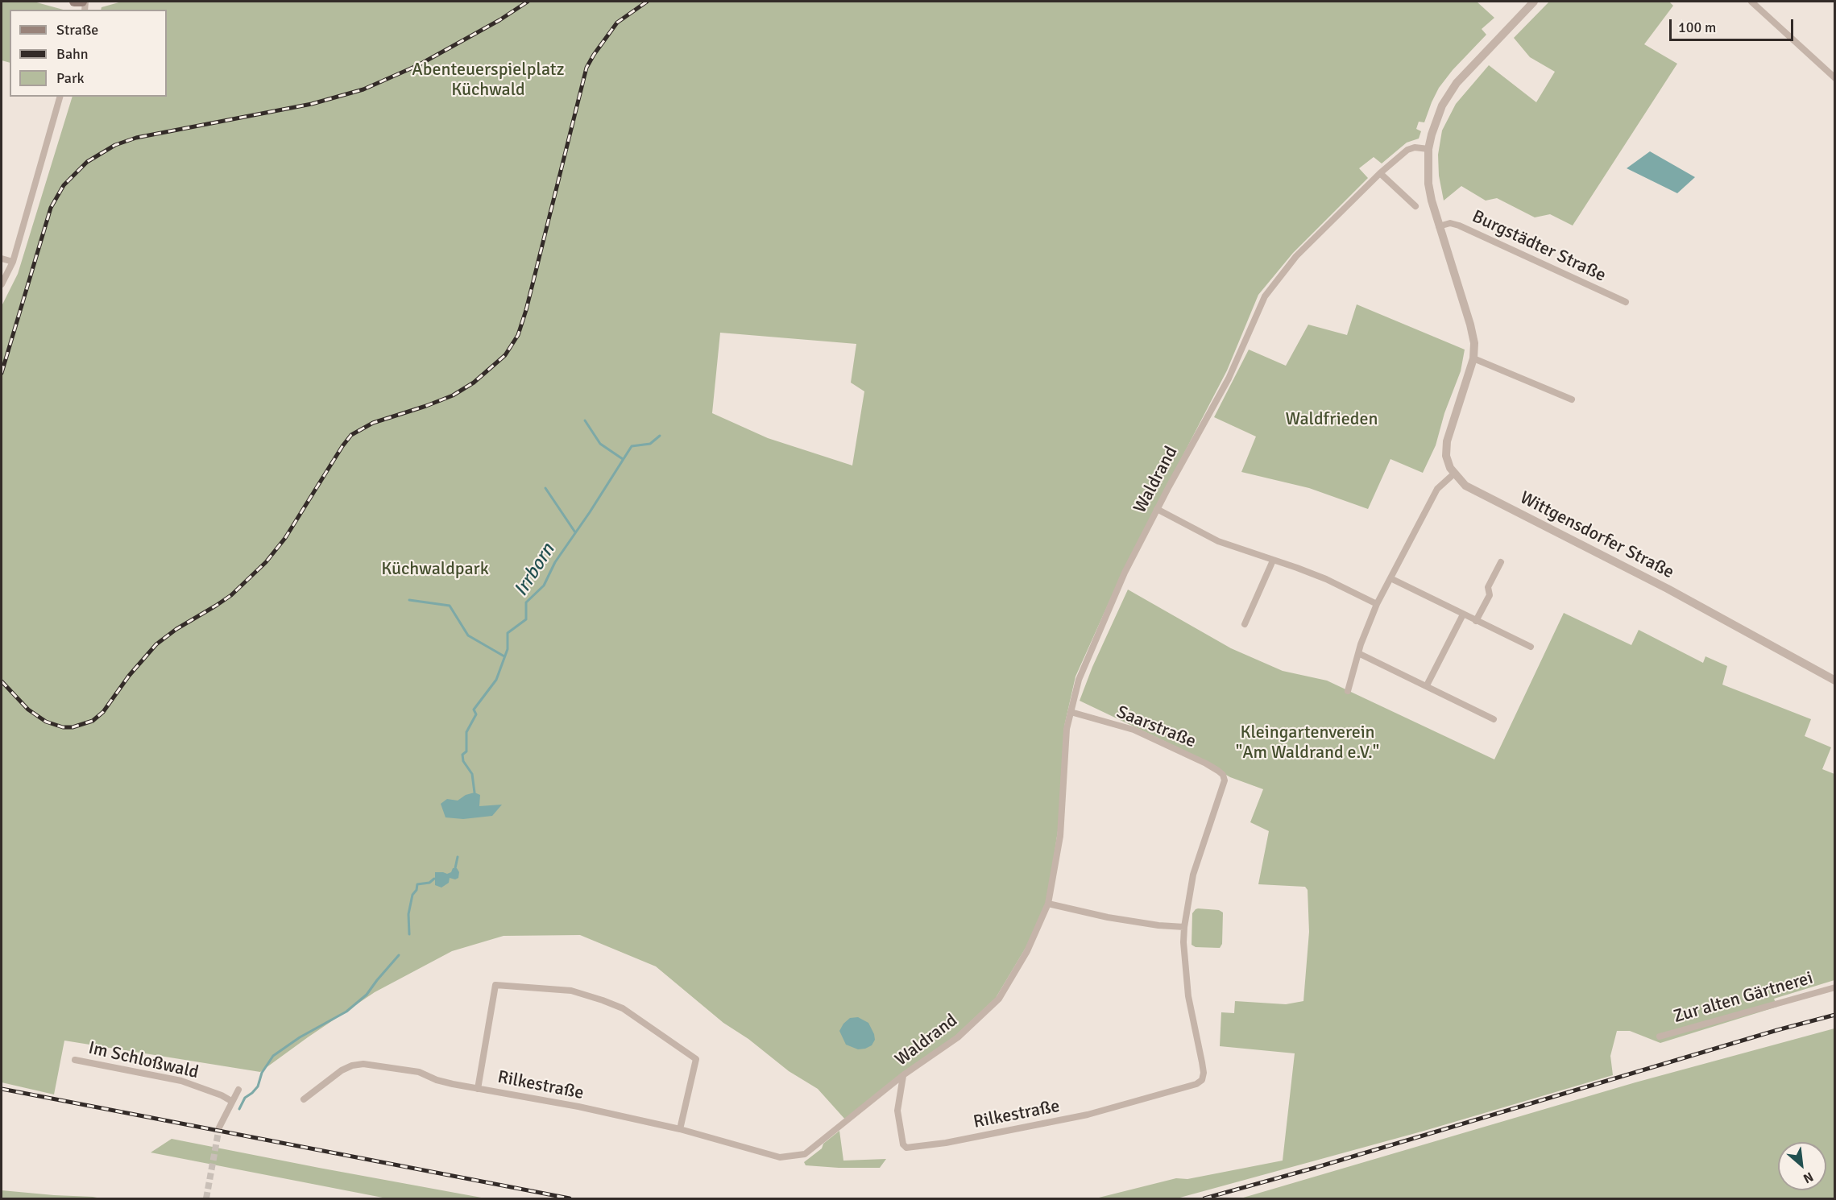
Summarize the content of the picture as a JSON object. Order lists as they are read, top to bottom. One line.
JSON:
{"streets":{"street":["Burgstädter Straße","Waldrand","Wittgensdorfer Straße","Saarstraße","Zur alten Gärtnerei","Im Schloßwald","Rilkestraße"]},"crossings":[["Waldrand","Saarstraße"],["Waldrand","Rilkestraße"],["Saarstraße","Rilkestraße"]],"water":["Irrborn"],"parks":["Abenteuerspielplatz Küchwald","Waldfrieden","Küchwaldpark","Kleingartenverein \"Am Waldrand e.V.\""],"legend":["Straße","Bahn","Park"],"scale_bar":"100 m","north":"bottom right"}
